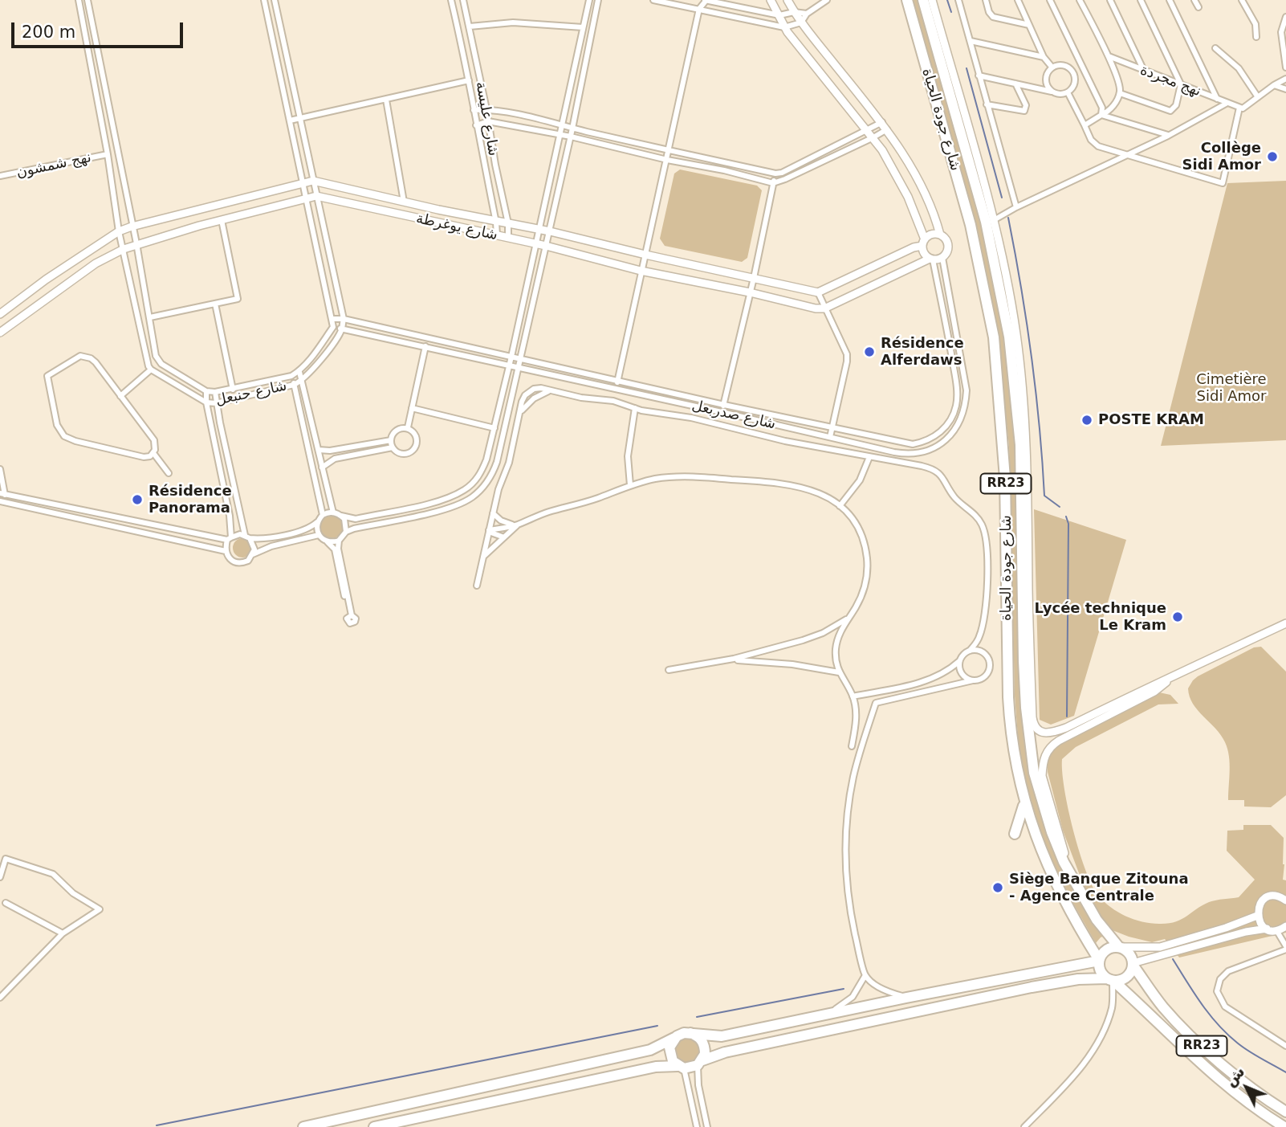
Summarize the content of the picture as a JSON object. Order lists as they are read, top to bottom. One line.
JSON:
{"streets":{"highway":["شارع جودة الحياة","RR23"],"street":["نهج مجردة","شارع عليسة","نهج شمشون","شارع يوغرطة","شارع حنبعل","شارع صدربعل"]},"crossings":[["شارع عليسة","شارع يوغرطة"],["شارع جودة الحياة","RR23"],["شارع يوغرطة","شارع حنبعل"],["شارع حنبعل","شارع صدربعل"]],"parks":["Cimetière Sidi Amor"],"places":["Collège Sidi Amor","Résidence Alferdaws","POSTE KRAM","Résidence Panorama","Lycée technique Le Kram","Siège Banque Zitouna - Agence Centrale"],"scale_bar":"200 m","north":"top left"}
